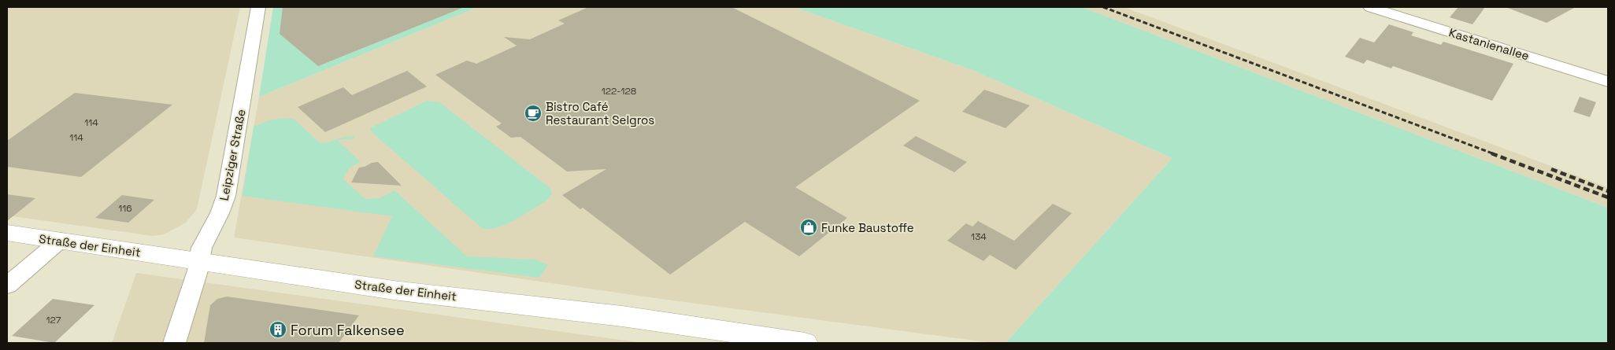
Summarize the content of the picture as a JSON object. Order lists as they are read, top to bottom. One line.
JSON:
{"streets":{"street":["Kastanienallee","Leipziger Straße","Straße der Einheit"]},"crossings":[["Leipziger Straße","Straße der Einheit"]],"places":{"cafe":["Bistro Café Restaurant Selgros"],"shop":["Funke Baustoffe"],"building":["Forum Falkensee"]},"house_numbers":["122-128","114","114","116","134","127"]}
